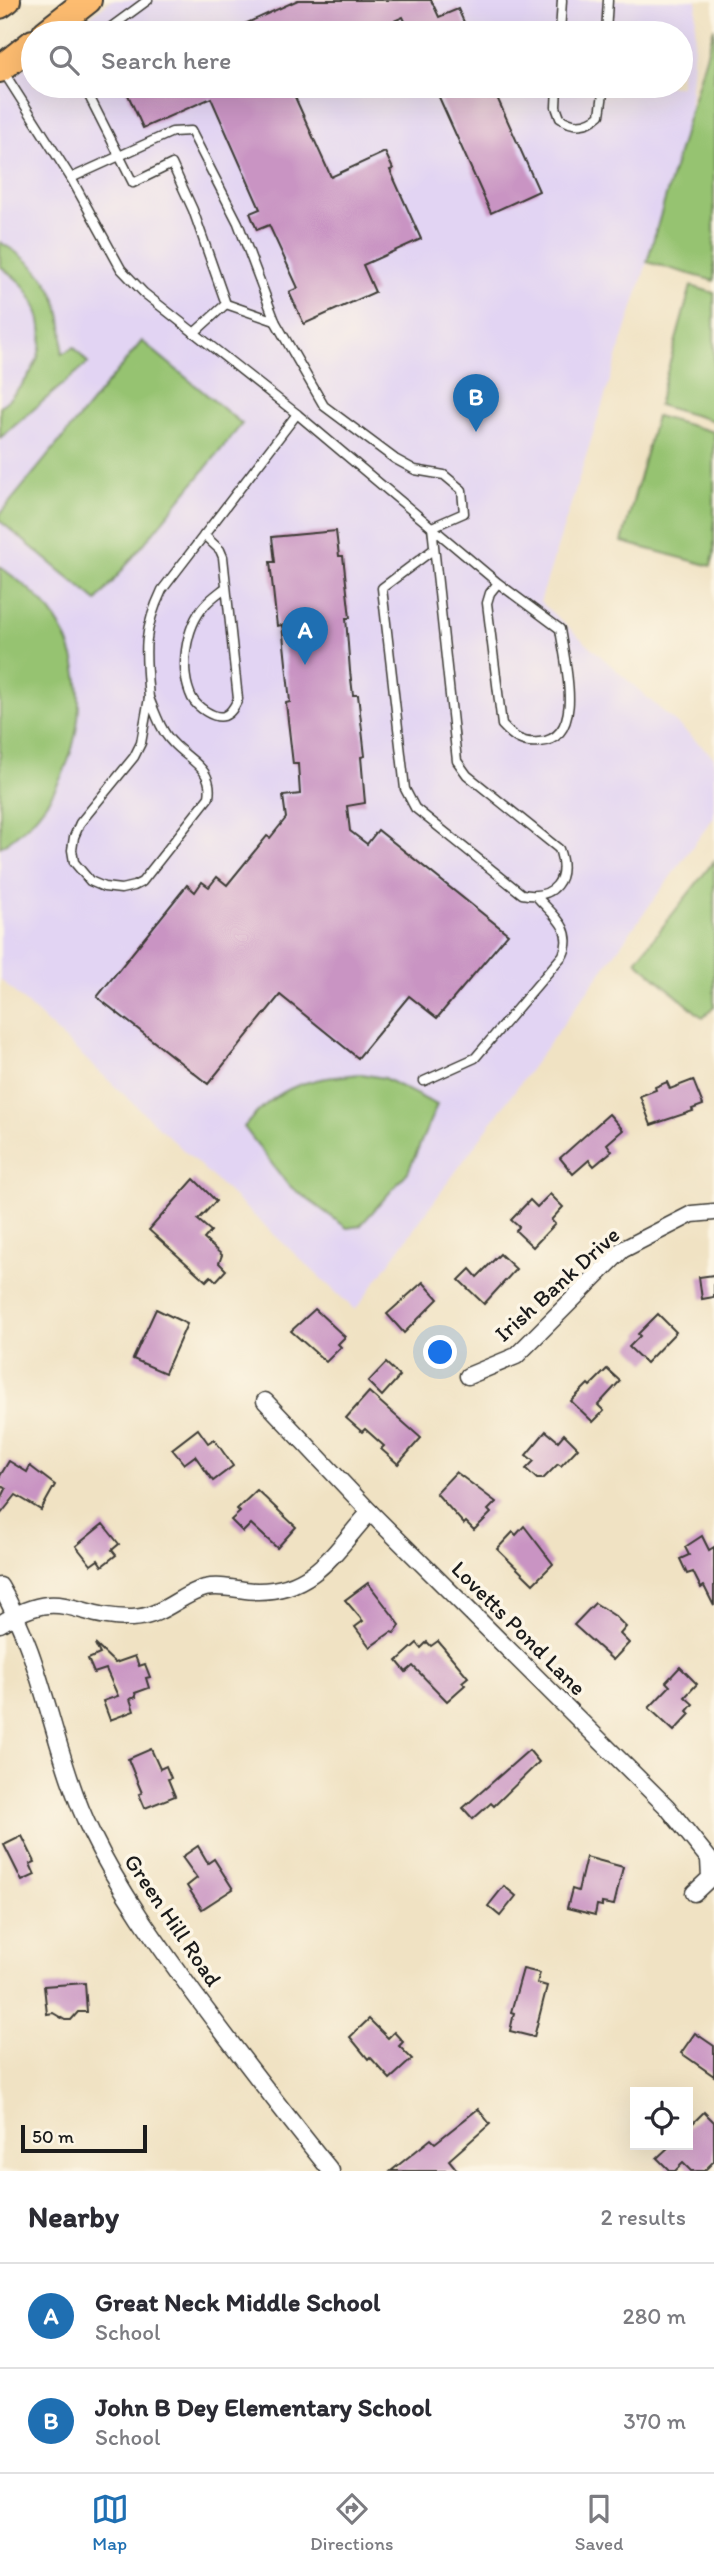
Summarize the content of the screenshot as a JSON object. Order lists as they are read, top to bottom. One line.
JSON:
{"streets":{"street":["Irish Bank Drive","Lovetts Pond Lane","Green Hill Road"]},"scale_bar":"50 m","page":{"search":"Search here","pins":["B","A"],"scale":"50 m","heading":["Nearby","2 results"],"list":[{"mark":"A","name":"Great Neck Middle School","note":"School","value":"280 m"},{"mark":"B","name":"John B Dey Elementary School","note":"School","value":"370 m"}],"nav":["Map","Directions","Saved"]}}
